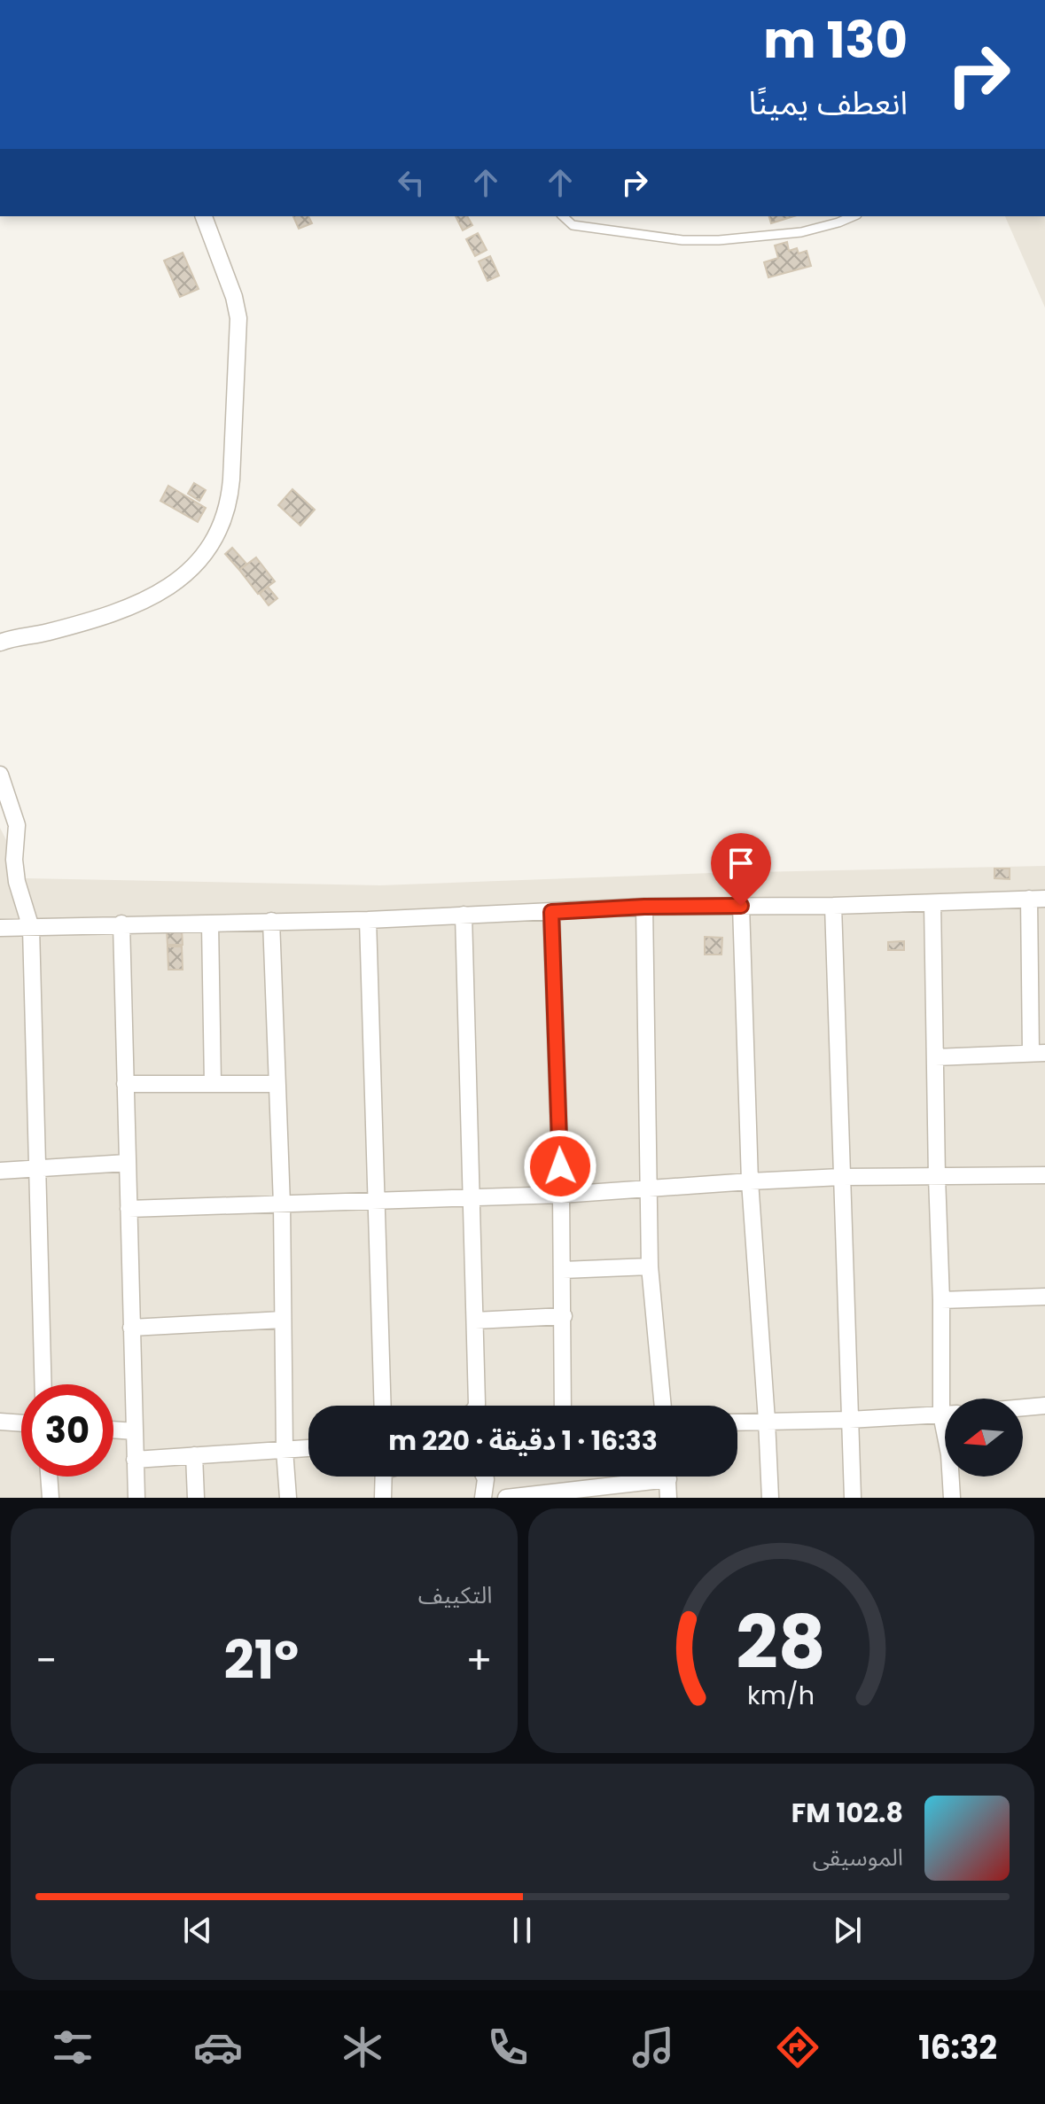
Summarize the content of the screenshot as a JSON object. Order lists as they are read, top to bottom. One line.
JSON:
{"north":"left","page":{"turn":["130 m","انعطف يمينًا"],"limit":"30","trip":"16:33 · 1 دقيقة · 220 m","tile":"التكييف","heat":["−","21°","+"],"song":["102.8 FM","الموسيقى"],"tabs":"16:32","gauge":["28","km/h"]}}
